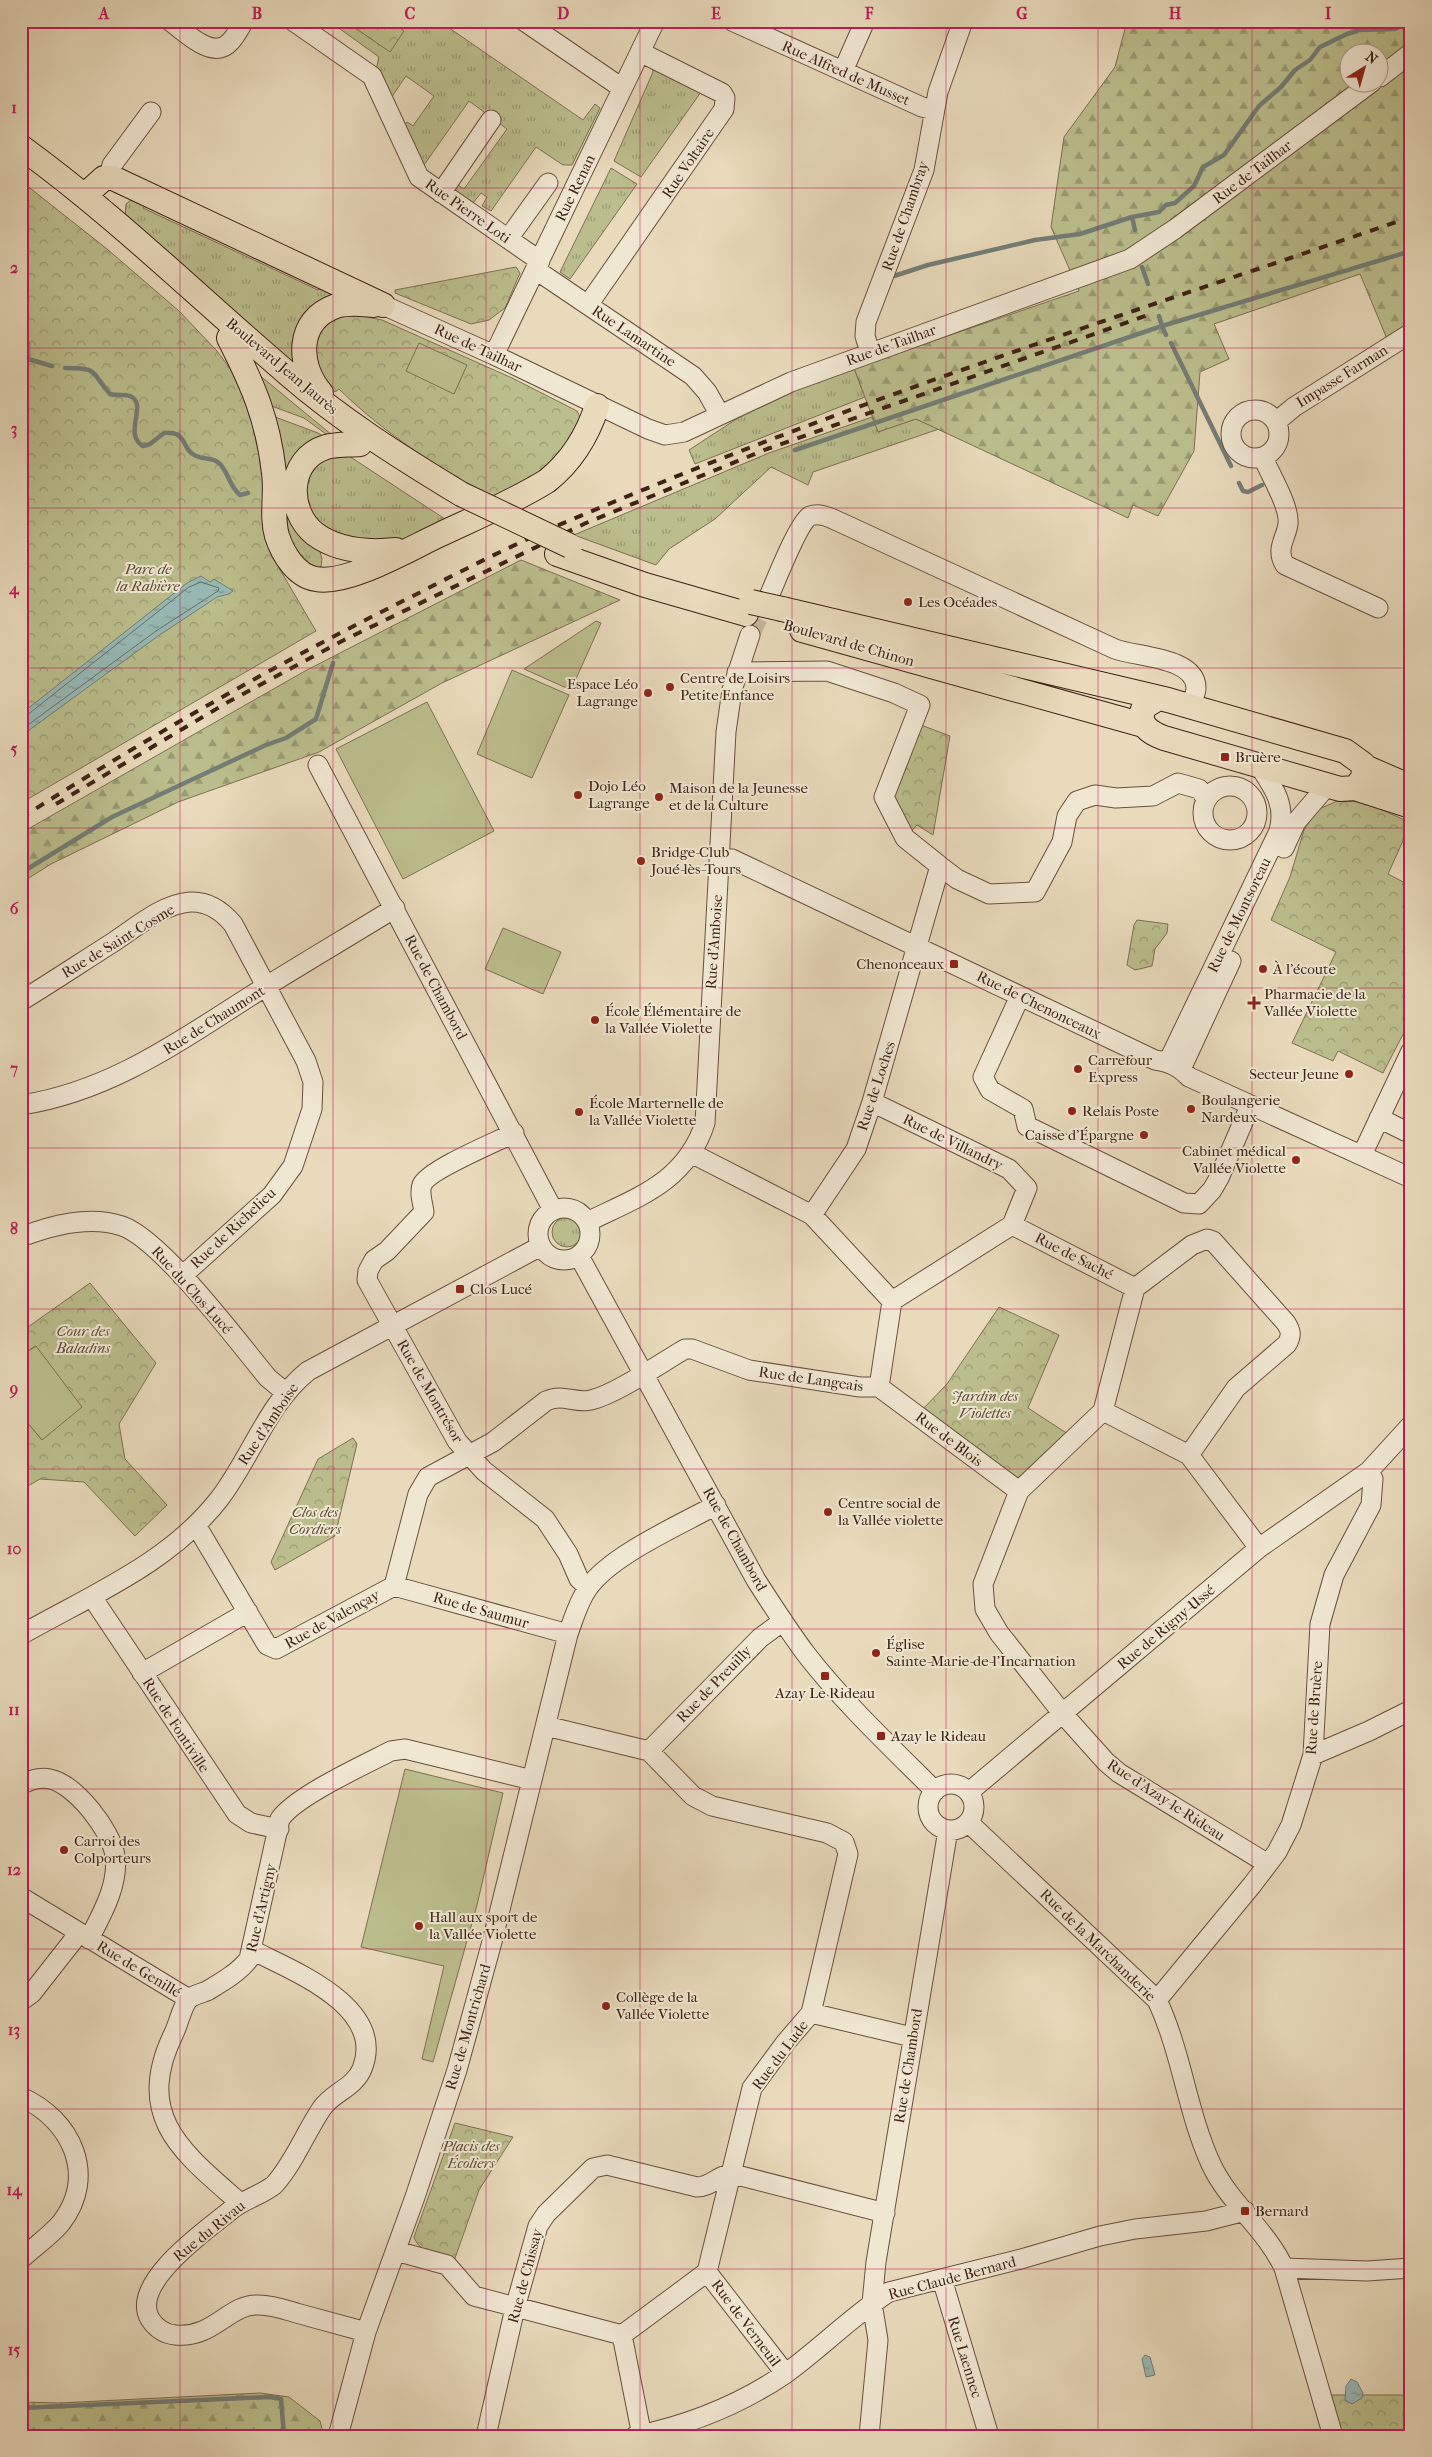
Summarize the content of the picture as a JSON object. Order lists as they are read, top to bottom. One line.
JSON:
{"streets":{"main road":["Boulevard Jean Jaurès","Boulevard de Chinon"],"street":["Rue Alfred de Musset","Rue Voltaire","Rue de Tailhar","Rue Renan","Rue Pierre Loti","Rue de Chambray","Rue Lamartine","Impasse Farman","Rue de Montsoreau","Rue de Saint-Cosme","Rue d'Amboise","Rue de Chambord","Rue de Chenonceaux","Rue de Chaumont","Rue de Loches","Rue de Villandry","Rue de Richelieu","Rue de Saché","Rue du Clos-Lucé","Rue de Langeais","Rue de Montrésor","Rue de Blois","Rue de Saumur","Rue de Valençay","Rue de Rigny-Ussé","Rue de Preuilly","Rue de Bruère","Rue de Fontiville","Rue d'Azay-le-Rideau","Rue d'Artigny","Rue de la Marchanderie","Rue de Genillé","Rue de Montrichard","Rue du Lude","Rue du Rivau","Rue de Chissay","Rue Claude Bernard","Rue de Verneuil","Rue Laennec"]},"crossings":[["Rue Alfred de Musset","Rue de Chambray"],["Rue Voltaire","Rue Renan"],["Rue Voltaire","Rue Lamartine"],["Rue de Tailhar","Rue Renan"],["Rue de Tailhar","Rue de Chambray"],["Rue de Tailhar","Rue Lamartine"],["Rue Renan","Rue Pierre Loti"],["Rue Renan","Rue Lamartine"],["Rue Pierre Loti","Rue Lamartine"],["Boulevard Jean Jaurès","Boulevard de Chinon"],["Boulevard de Chinon","Rue de Montsoreau"],["Boulevard de Chinon","Rue d'Amboise"],["Rue de Montsoreau","Rue de Chenonceaux"],["Rue de Saint-Cosme","Rue de Chaumont"],["Rue de Saint-Cosme","Rue de Richelieu"],["Rue d'Amboise","Rue de Chambord"],["Rue d'Amboise","Rue de Chenonceaux"],["Rue d'Amboise","Rue du Clos-Lucé"],["Rue d'Amboise","Rue de Montrésor"],["Rue d'Amboise","Rue de Valençay"],["Rue d'Amboise","Rue de Fontiville"],["Rue de Chambord","Rue de Chaumont"],["Rue de Chambord","Rue de Langeais"],["Rue de Chambord","Rue de Montrésor"],["Rue de Chambord","Rue de Rigny-Ussé"],["Rue de Chambord","Rue de Preuilly"],["Rue de Chambord","Rue de la Marchanderie"],["Rue de Chambord","Rue de Montrichard"],["Rue de Chambord","Rue Claude Bernard"],["Rue de Chenonceaux","Rue de Loches"],["Rue de Chaumont","Rue de Richelieu"],["Rue de Loches","Rue de Villandry"],["Rue de Villandry","Rue de Saché"],["Rue de Richelieu","Rue du Clos-Lucé"],["Rue de Langeais","Rue de Montrésor"],["Rue de Langeais","Rue de Blois"],["Rue de Langeais","Rue de Valençay"],["Rue de Montrésor","Rue de Valençay"],["Rue de Montrésor","Rue de Montrichard"],["Rue de Blois","Rue d'Azay-le-Rideau"],["Rue de Saumur","Rue de Valençay"],["Rue de Saumur","Rue de Montrichard"],["Rue de Rigny-Ussé","Rue de Bruère"],["Rue de Rigny-Ussé","Rue d'Azay-le-Rideau"],["Rue de Rigny-Ussé","Rue de la Marchanderie"],["Rue de Preuilly","Rue du Lude"],["Rue de Bruère","Rue d'Azay-le-Rideau"],["Rue de Bruère","Rue de la Marchanderie"],["Rue de Fontiville","Rue d'Artigny"],["Rue d'Artigny","Rue de Genillé"],["Rue d'Artigny","Rue de Montrichard"],["Rue d'Artigny","Rue du Rivau"],["Rue de la Marchanderie","Rue Claude Bernard"],["Rue de Montrichard","Rue du Rivau"],["Rue du Lude","Rue de Chissay"],["Rue du Lude","Rue de Verneuil"],["Rue Claude Bernard","Rue de Verneuil"],["Rue Claude Bernard","Rue Laennec"]],"parks":["Parc de la Rabière","Cour des Baladins","Jardin des Violettes","Clos des Cordiers","Placis des Écoliers"],"places":{"other":["Les Océades","Centre de Loisirs Petite Enfance","Espace Léo Lagrange","Dojo Léo Lagrange","Maison de la Jeunesse et de la Culture","Bridge-Club Joué-lès-Tours","À l'écoute","École Élémentaire de la Vallée Violette","Carrefour Express","Secteur Jeune","Boulangerie Nardeux","Relais Poste","École Marternelle de la Vallée Violette","Caisse d'Épargne","Cabinet médical Vallée Violette","Centre social de la Vallée violette","Église Sainte-Marie-de-l'Incarnation","Carroi des Colporteurs","Hall aux sport de la Vallée Violette","Collège de la Vallée Violette"],"transit":["Bruère","Chenonceaux","Clos Lucé","Azay Le Rideau","Azay le Rideau","Bernard"],"health":["Pharmacie de la Vallée Violette"]},"north":"top right","grid":{"columns":["A","B","C","D","E","F","G","H","I"],"rows":["1","2","3","4","5","6","7","8","9","10","11","12","13","14","15"]}}
